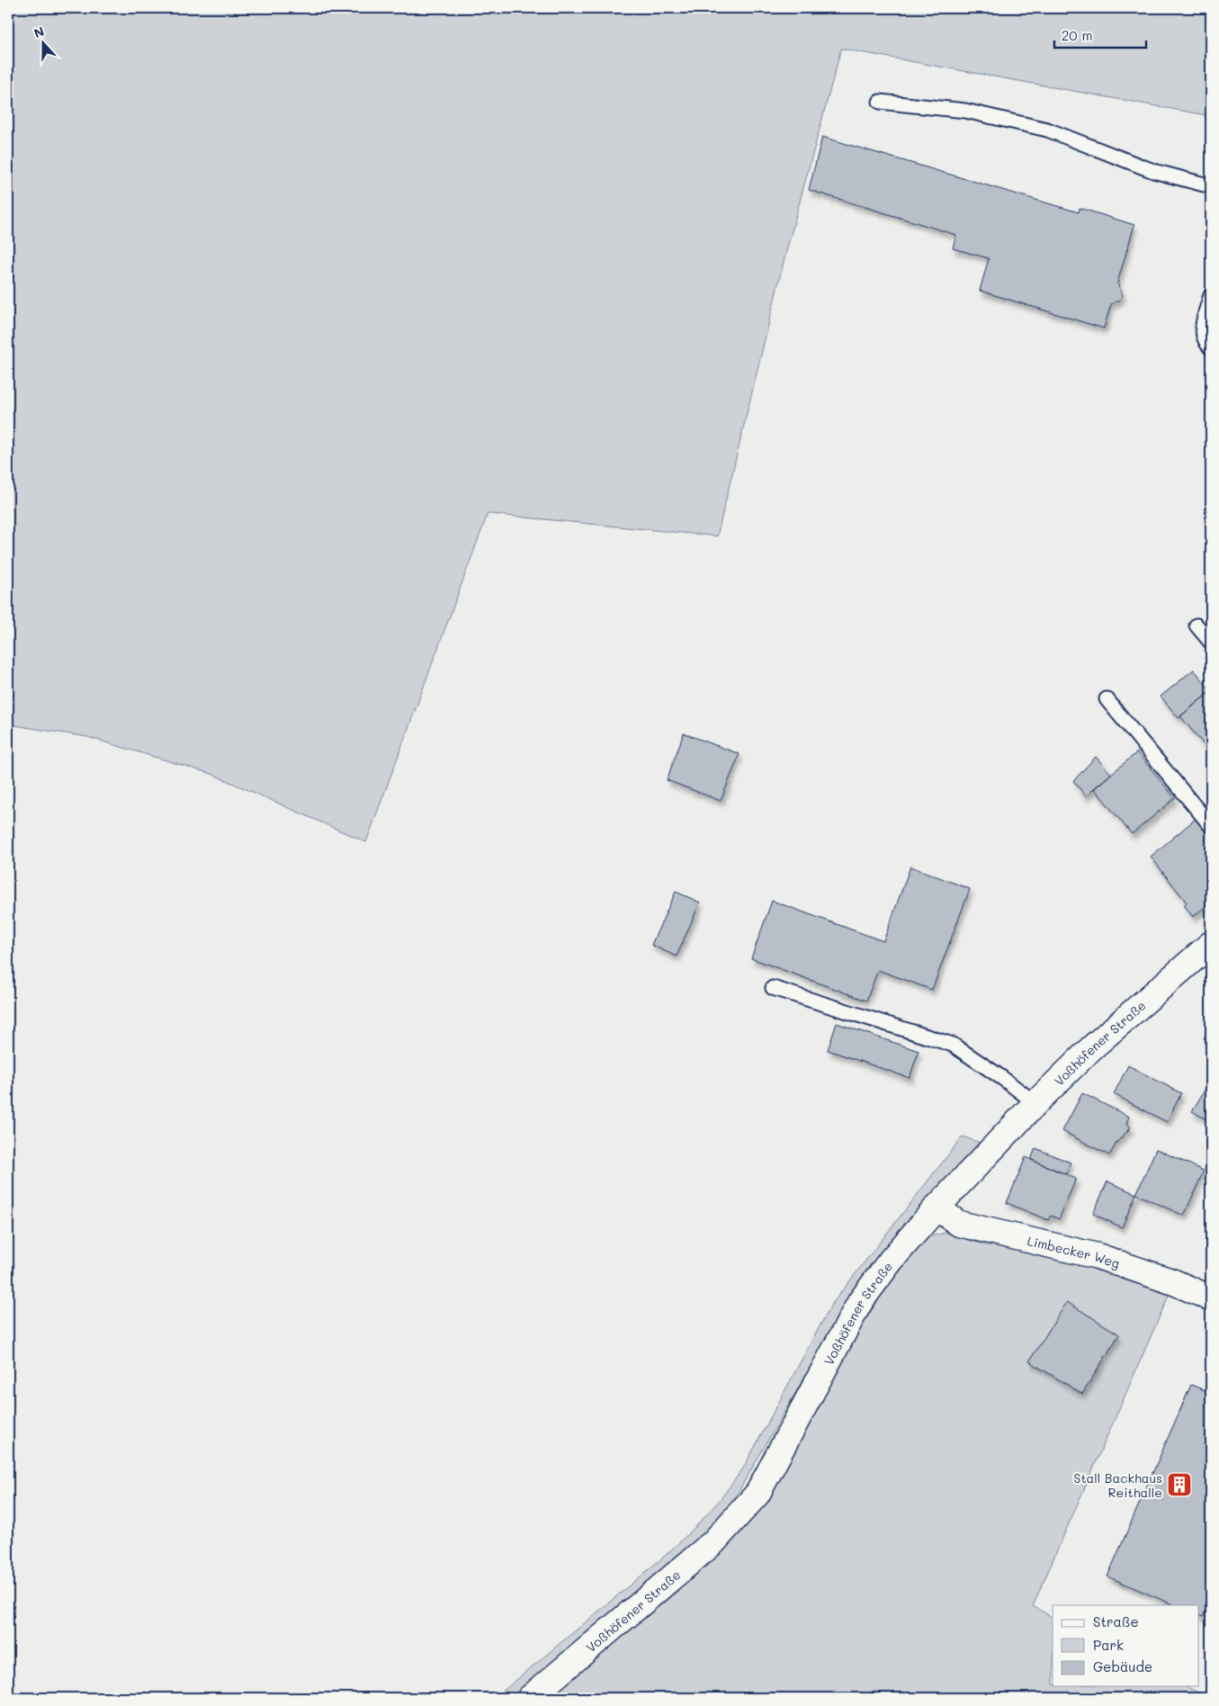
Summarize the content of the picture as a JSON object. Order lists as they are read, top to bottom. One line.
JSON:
{"streets":{"street":["Voßhöfener Straße","Limbecker Weg"]},"crossings":[["Voßhöfener Straße","Limbecker Weg"]],"places":{"building":["Stall Backhaus Reithalle"]},"legend":["Straße","Park","Gebäude"],"scale_bar":"20 m","north":"top"}
